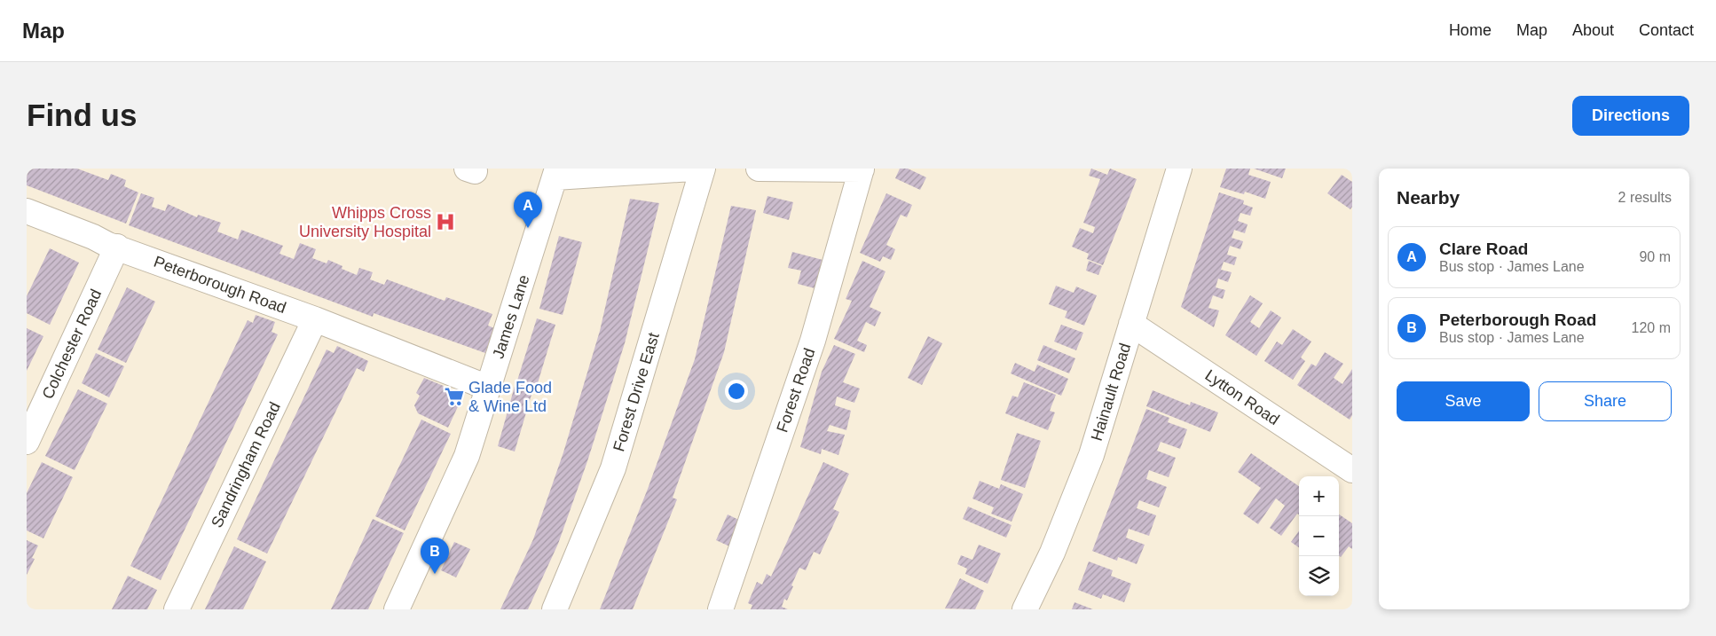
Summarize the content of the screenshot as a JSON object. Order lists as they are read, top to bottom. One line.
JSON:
{"streets":{"street":["Peterborough Road","James Lane","Colchester Road","Forest Road","Forest Drive East","Hainault Road","Lytton Road","Sandringham Road"]},"crossings":[["Peterborough Road","James Lane"],["Peterborough Road","Colchester Road"],["Peterborough Road","Sandringham Road"],["Hainault Road","Lytton Road"]],"places":{"hospital":["Whipps Cross University Hospital"],"supermarket":["Glade Food & Wine Ltd"]},"page":{"header":"Map","nav":["Home","Map","About","Contact"],"buttons":["Directions",["Save","Share"]],"title":"Find us","heading":["Nearby","2 results"],"pins":["A","B"],"list":[{"mark":"A","name":"Clare Road","note":"Bus stop · James Lane","value":"90 m"},{"mark":"B","name":"Peterborough Road","note":"Bus stop · James Lane","value":"120 m"}],"map_buttons":["+","−"]}}
